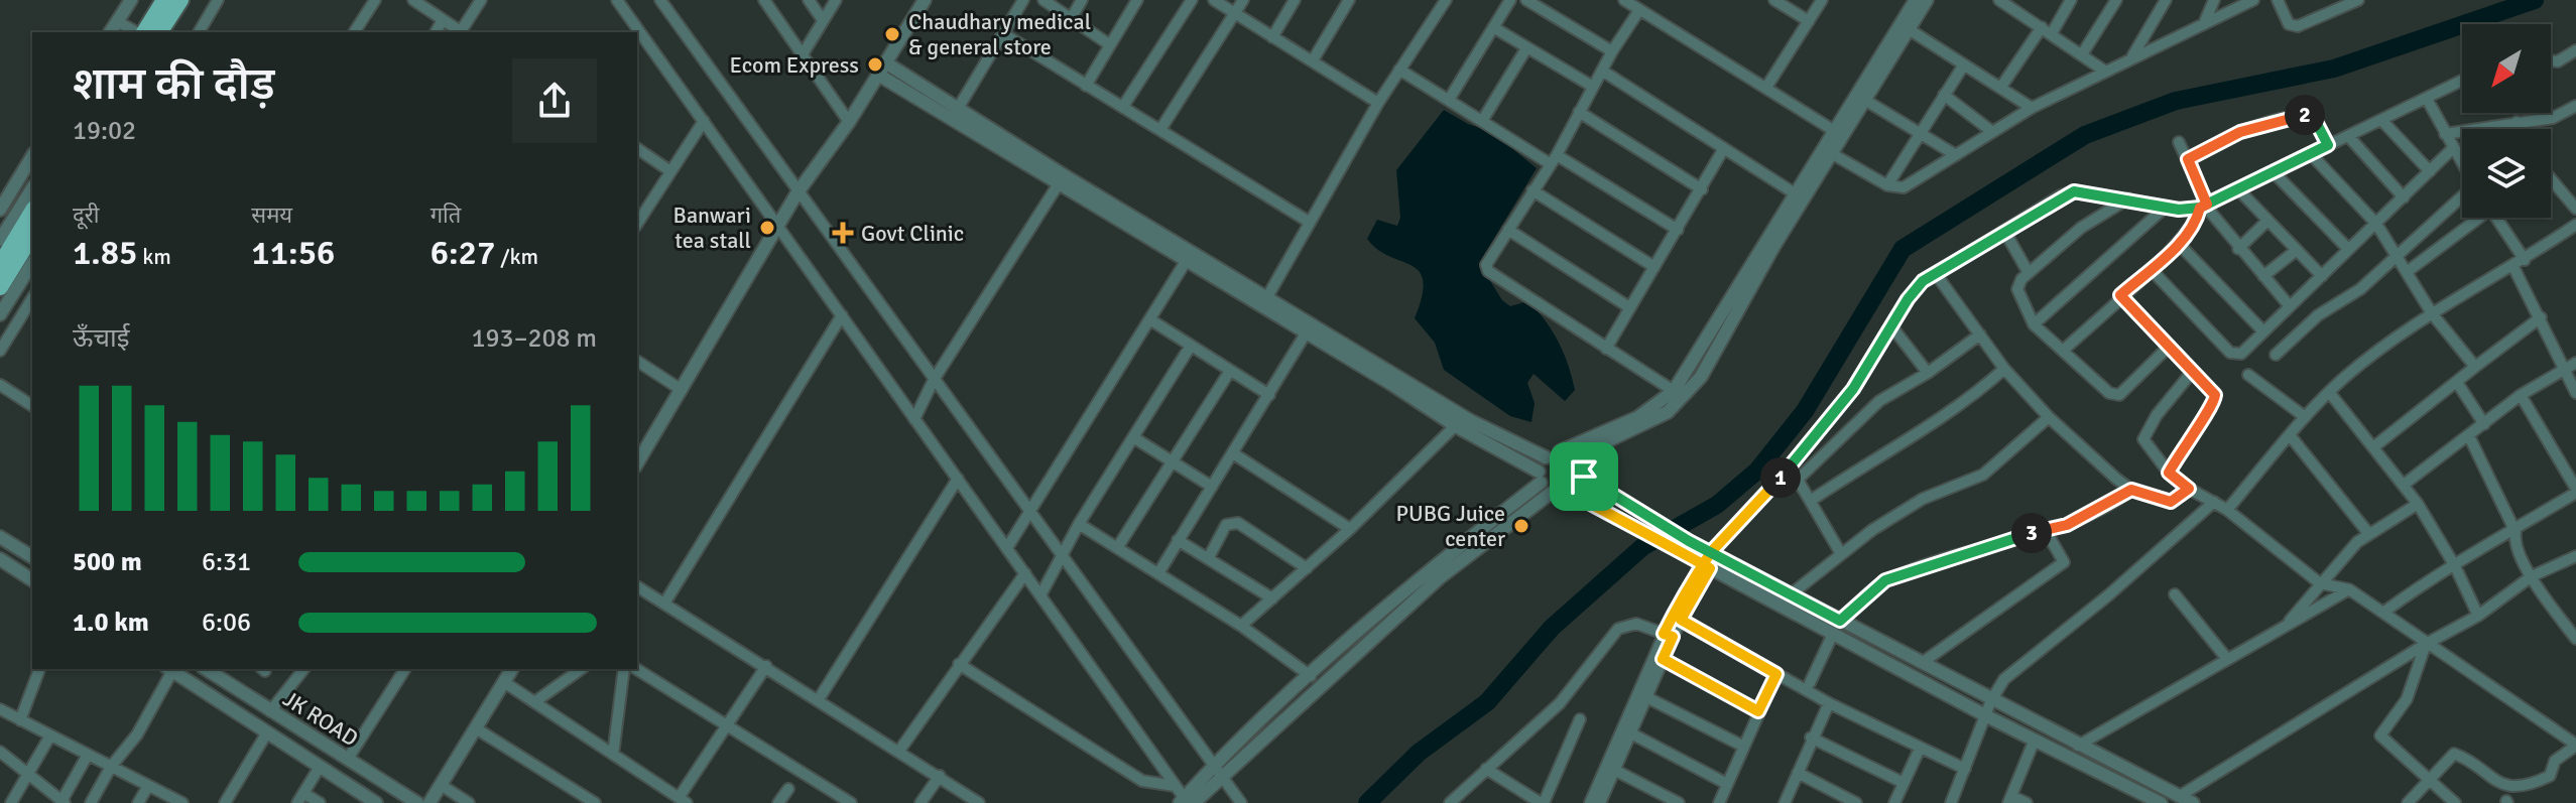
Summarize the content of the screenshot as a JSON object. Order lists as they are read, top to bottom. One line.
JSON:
{"streets":{"street":["JK ROAD"]},"places":{"other":["Chaudhary medical & general store","Ecom Express","Banwari tea stall","PUBG Juice center"],"health":["Govt Clinic"]},"north":"bottom left","page":{"heading":["शाम की दौड़","19:02"],"pins":["2","1","3"],"stats":[["दूरी","1.85 km"],["समय","11:56"],["गति","6:27 /km"]],"chart":["ऊँचाई","193–208 m"],"list":[{"name":"500 m","note":"6:31"},{"name":"1.0 km","note":"6:06"}]}}
